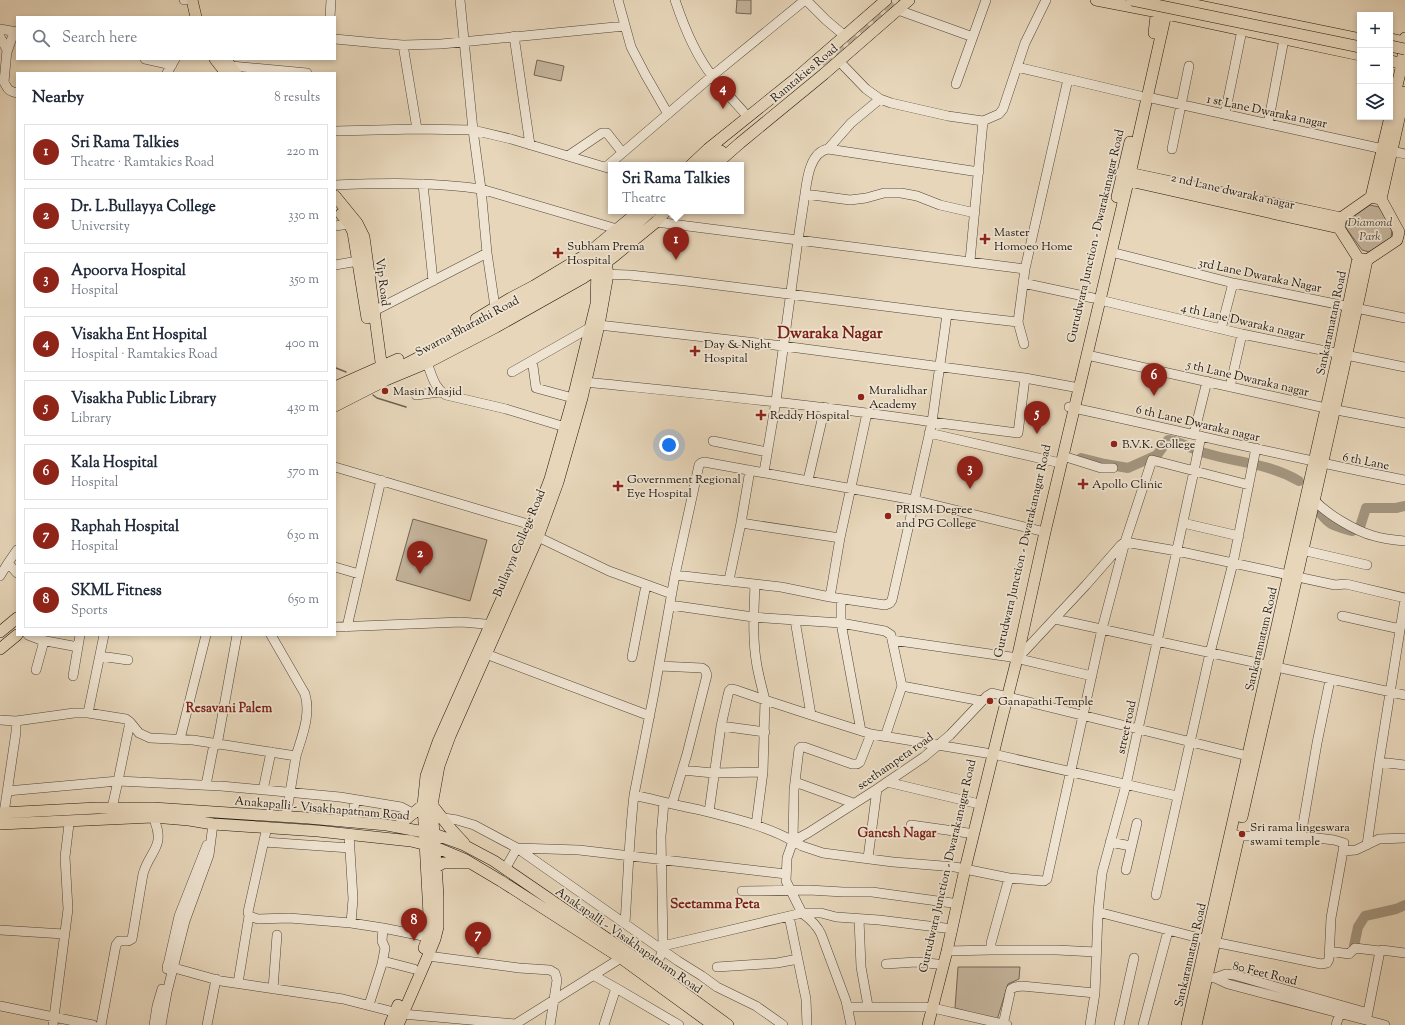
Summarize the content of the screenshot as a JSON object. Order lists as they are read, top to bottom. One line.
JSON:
{"streets":{"main road":["Ramtakies Road","2 nd Lane dwaraka nagar","Gurudwara Junction - Dwarakanagar Road","Vip Road","Sankaramatam Road","Swarna Bharathi Road","Bullayya College Road","Anakapalli - Visakhapatnam Road"],"street":["1 st Lane Dwaraka nagar","3rd Lane Dwaraka Nagar","4 th Lane Dwaraka nagar","5 th Lane Dwaraka nagar","6 th Lane Dwaraka nagar","6 th Lane","street road","seethampeta road","80 Feet Road"]},"crossings":[["1 st Lane Dwaraka nagar","Gurudwara Junction - Dwarakanagar Road"],["2 nd Lane dwaraka nagar","Gurudwara Junction - Dwarakanagar Road"],["Gurudwara Junction - Dwarakanagar Road","3rd Lane Dwaraka Nagar"],["Gurudwara Junction - Dwarakanagar Road","4 th Lane Dwaraka nagar"],["Gurudwara Junction - Dwarakanagar Road","5 th Lane Dwaraka nagar"],["Gurudwara Junction - Dwarakanagar Road","6 th Lane Dwaraka nagar"],["Gurudwara Junction - Dwarakanagar Road","seethampeta road"],["3rd Lane Dwaraka Nagar","Sankaramatam Road"],["Vip Road","Swarna Bharathi Road"],["4 th Lane Dwaraka nagar","Sankaramatam Road"],["Sankaramatam Road","5 th Lane Dwaraka nagar"],["Sankaramatam Road","6 th Lane Dwaraka nagar"],["Sankaramatam Road","6 th Lane"],["Sankaramatam Road","80 Feet Road"],["Swarna Bharathi Road","Bullayya College Road"],["5 th Lane Dwaraka nagar","street road"],["6 th Lane Dwaraka nagar","6 th Lane"],["6 th Lane Dwaraka nagar","street road"],["Bullayya College Road","Anakapalli - Visakhapatnam Road"]],"districts":["Dwaraka Nagar","Resavani Palem","Ganesh Nagar","Seetamma Peta"],"parks":["Diamond Park"],"places":{"health":["Master Homoeo Home","Subham Prema Hospital","Day & Night Hospital","Reddy Hospital","Apollo Clinic","Government Regional Eye Hospital"],"other":["Masin Masjid","Muralidhar Academy","B.V.K. College","PRISM Degree and PG College","Ganapathi Temple","Sri rama lingeswara swami temple"]},"page":{"map_buttons":["+","−"],"search":"Search here","heading":["Nearby","8 results"],"pins":["4","1","6","5","3","2","8","7"],"list":[{"mark":"1","name":"Sri Rama Talkies","note":"Theatre · Ramtakies Road","value":"220 m"},{"mark":"2","name":"Dr. L.Bullayya College","note":"University","value":"330 m"},{"mark":"3","name":"Apoorva Hospital","note":"Hospital","value":"350 m"},{"mark":"4","name":"Visakha Ent Hospital","note":"Hospital · Ramtakies Road","value":"400 m"},{"mark":"5","name":"Visakha Public Library","note":"Library","value":"430 m"},{"mark":"6","name":"Kala Hospital","note":"Hospital","value":"570 m"},{"mark":"7","name":"Raphah Hospital","note":"Hospital","value":"630 m"},{"mark":"8","name":"SKML Fitness","note":"Sports","value":"650 m"}],"popup":["Sri Rama Talkies","Theatre"]}}
